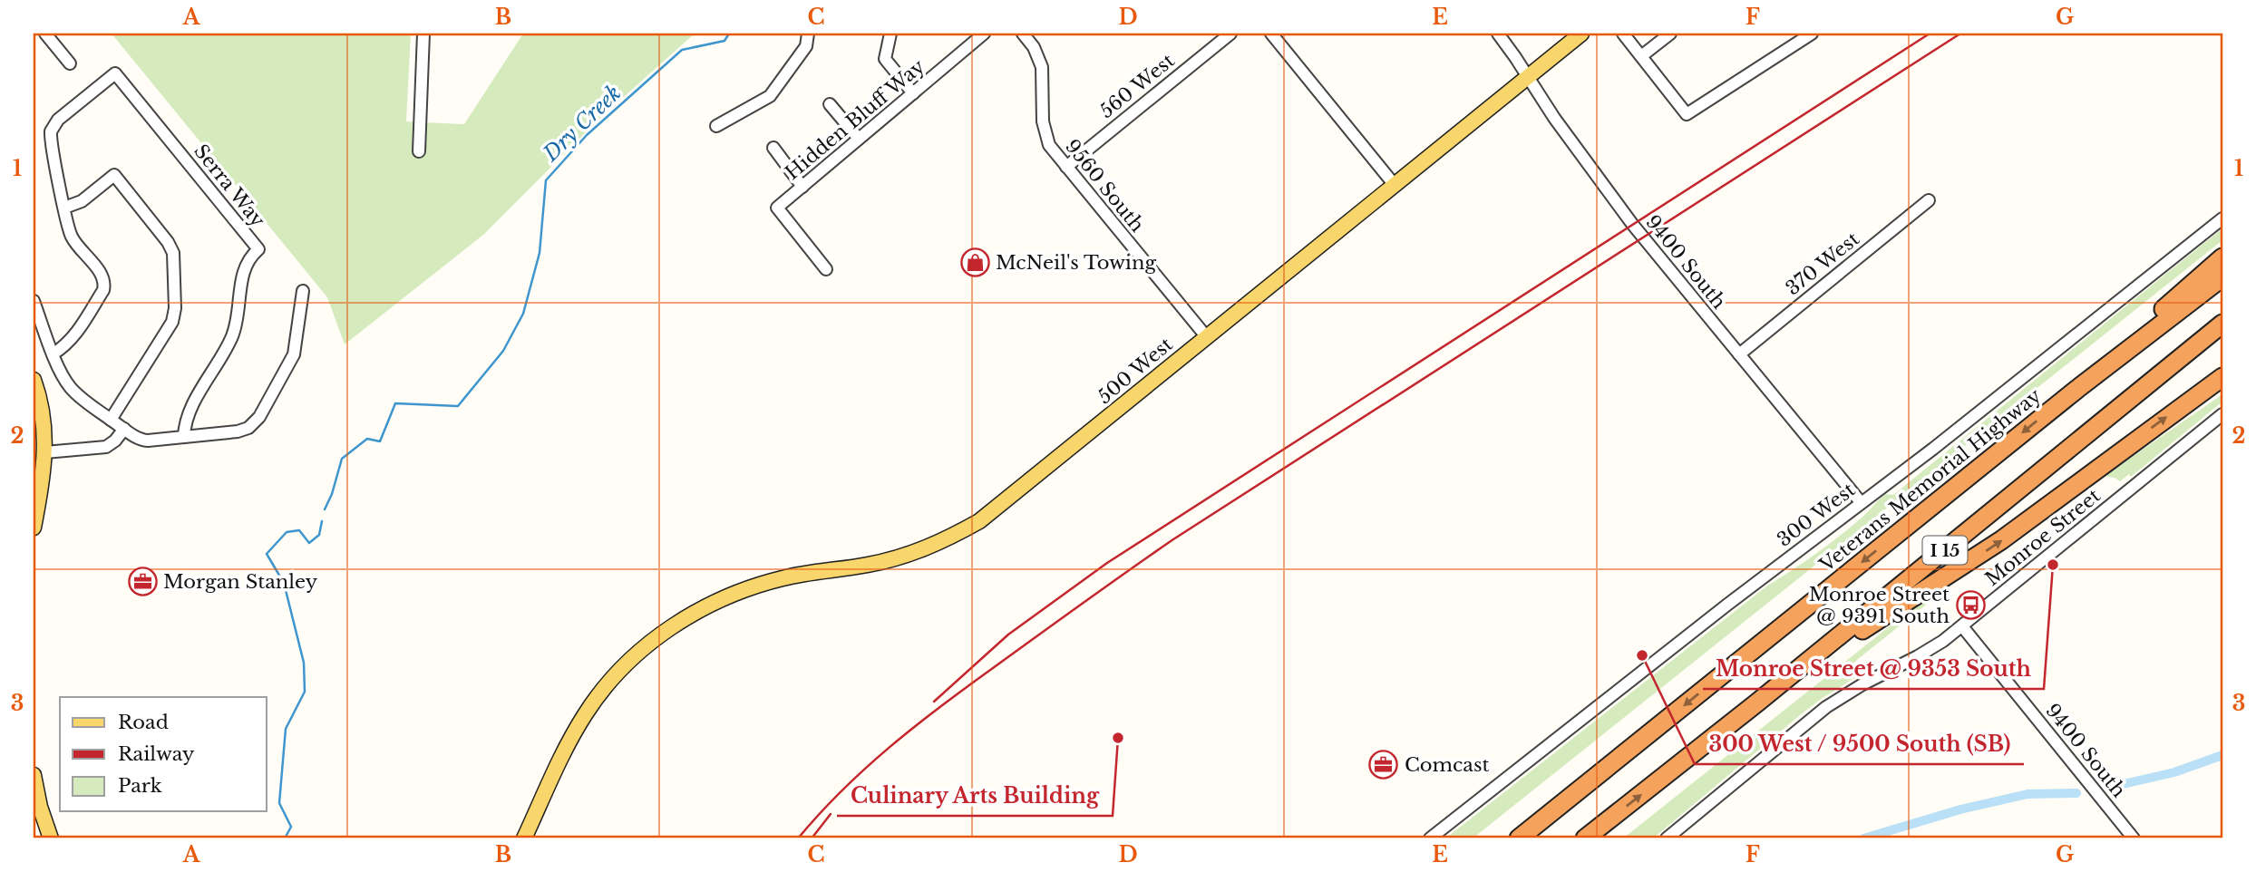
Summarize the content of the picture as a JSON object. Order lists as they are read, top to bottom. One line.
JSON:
{"streets":{"highway":["Veterans Memorial Highway","I 15"],"main road":["500 West"],"street":["560 West","Hidden Bluff Way","Serra Way","9560 South","9400 South","370 West","300 West","Monroe Street"]},"crossings":[["560 West","9560 South"],["9560 South","500 West"],["9400 South","370 West"],["9400 South","500 West"],["9400 South","300 West"],["9400 South","Monroe Street"]],"water":["Dry Creek"],"places":{"shop":["McNeil's Towing"],"other":["Monroe Street @ 9353 South","300 West / 9500 South (SB)","Culinary Arts Building"],"office":["Morgan Stanley","Comcast"],"bus stop":["Monroe Street @ 9391 South"]},"legend":["Road","Railway","Park"],"grid":{"columns":["A","B","C","D","E","F","G"],"rows":["1","2","3"]}}
